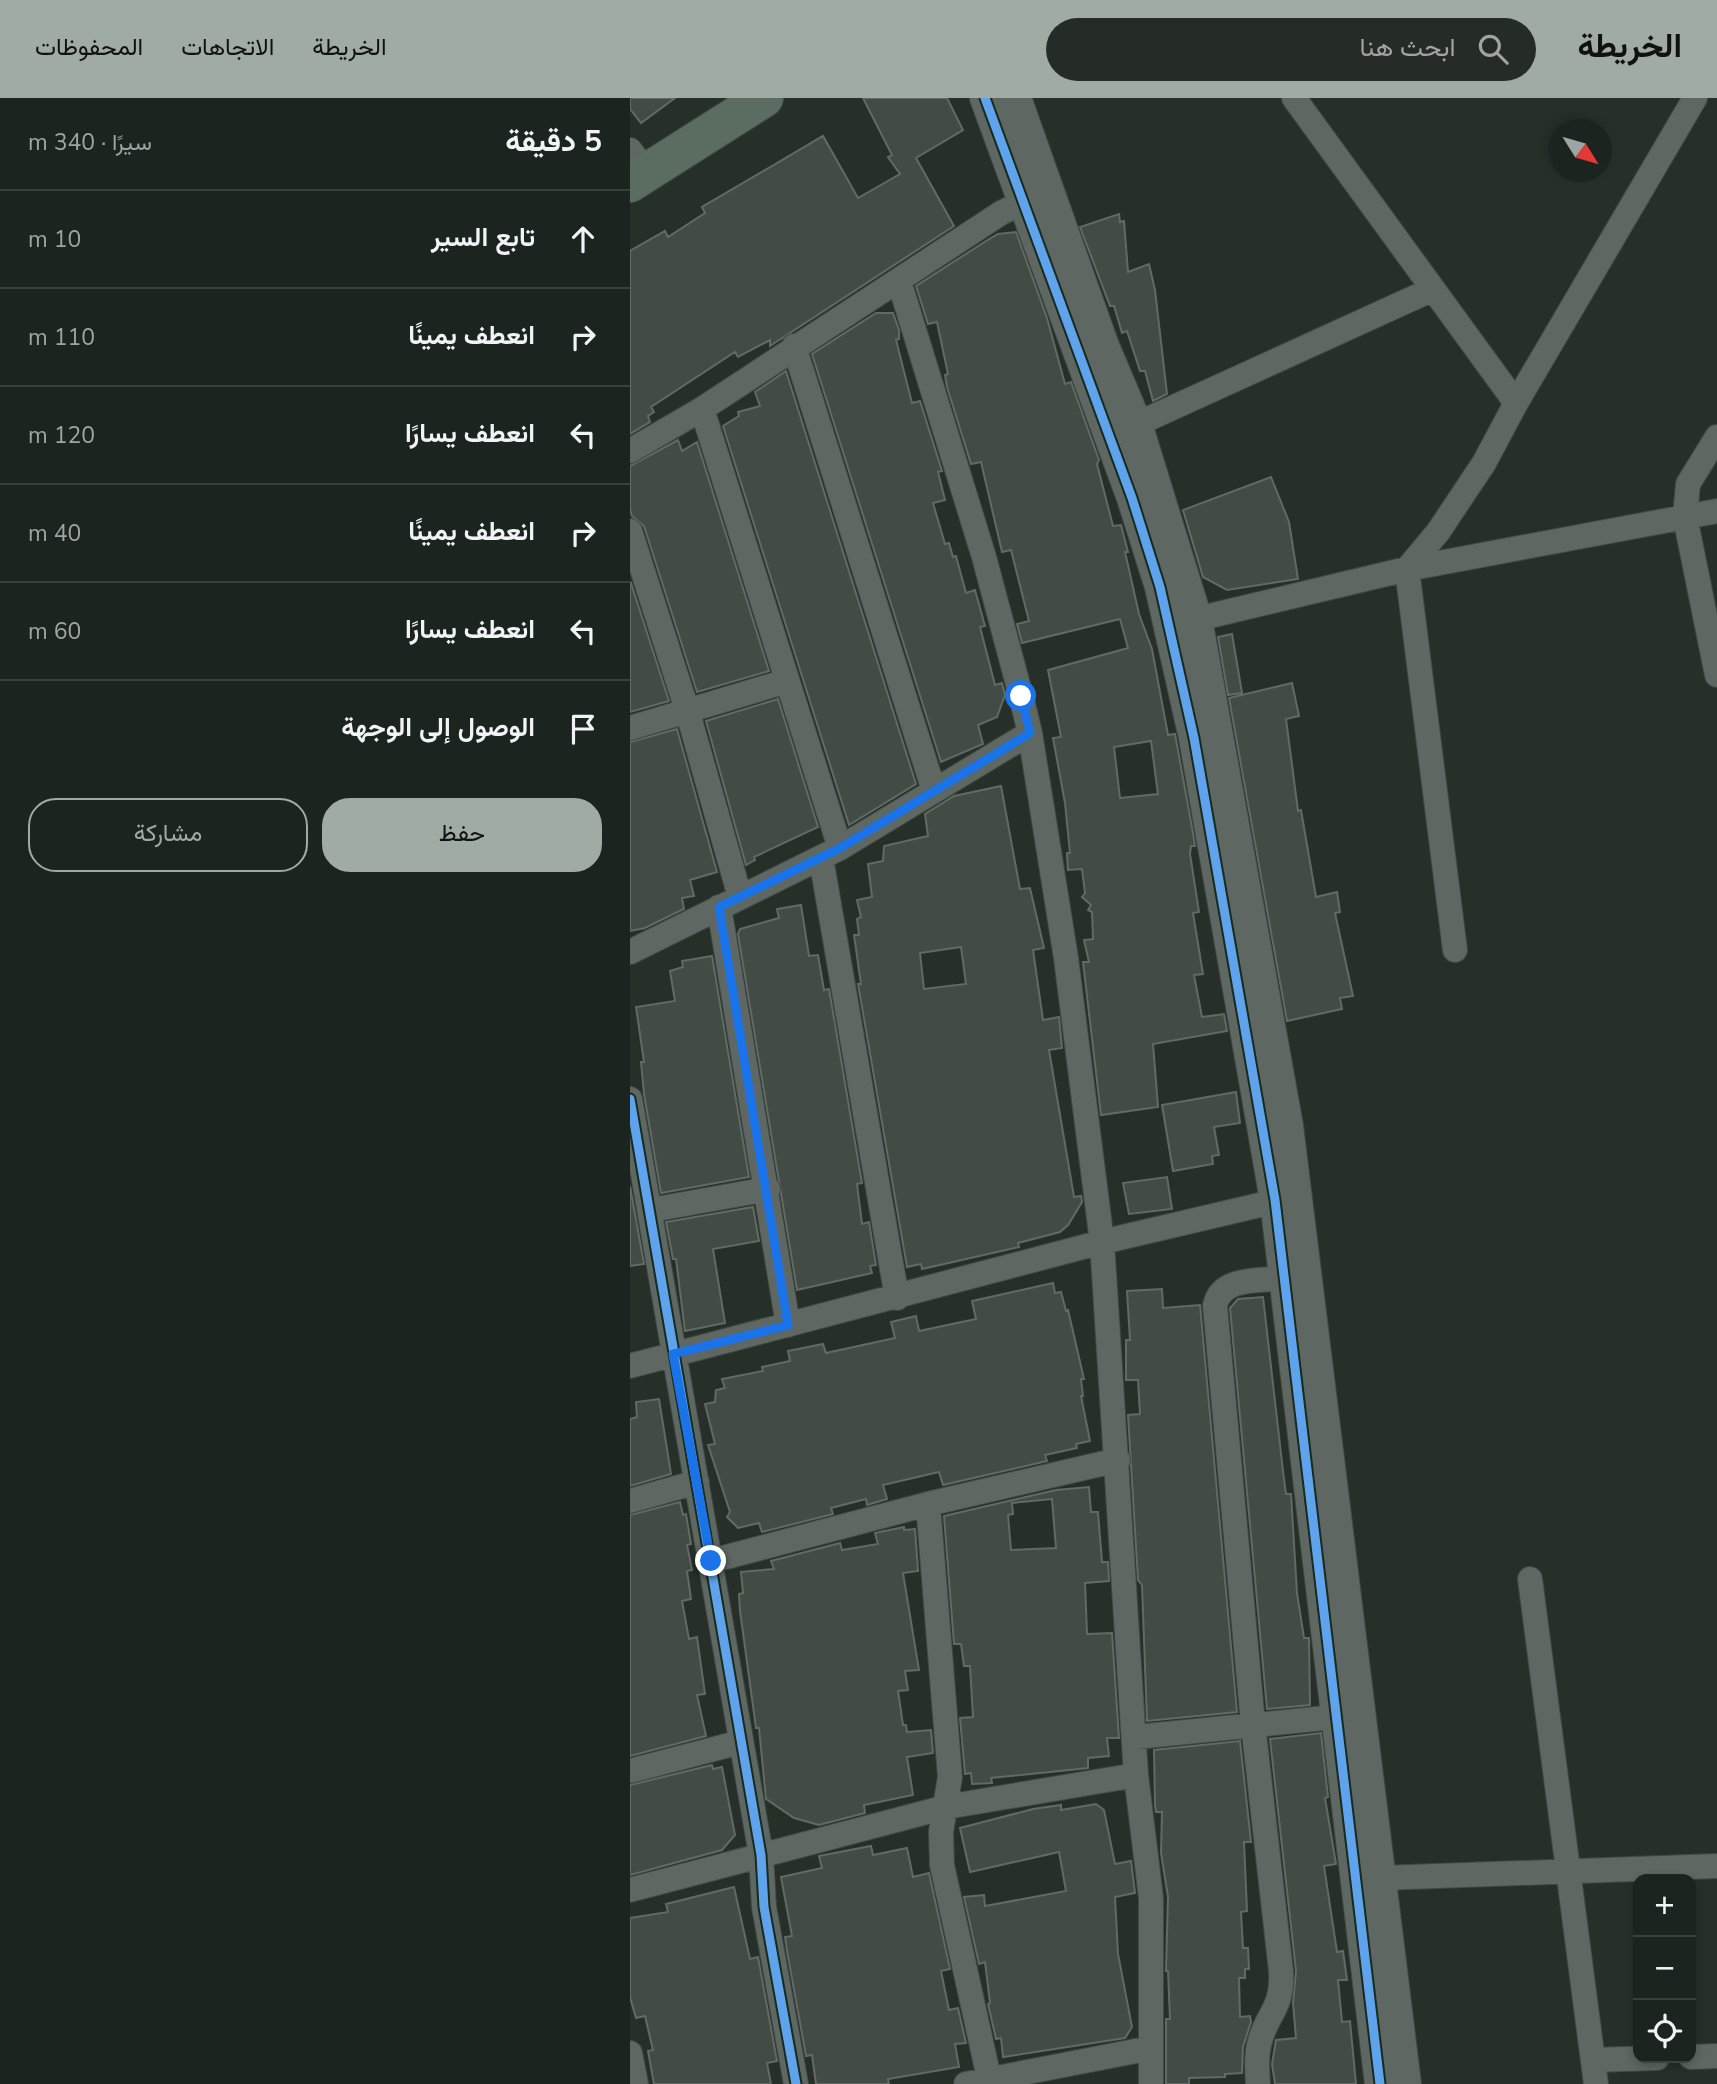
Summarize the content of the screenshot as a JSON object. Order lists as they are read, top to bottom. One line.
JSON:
{"north":"bottom right","page":{"header":"الخريطة","search":"ابحث هنا","nav":["الخريطة","الاتجاهات","المحفوظات"],"heading":["5 دقيقة","سيرًا · 340 m"],"list":[["تابع السير","10 m"],["انعطف يمينًا","110 m"],["انعطف يسارًا","120 m"],["انعطف يمينًا","40 m"],["انعطف يسارًا","60 m"],"الوصول إلى الوجهة"],"buttons":["حفظ","مشاركة"],"map_buttons":["+","−"]}}
